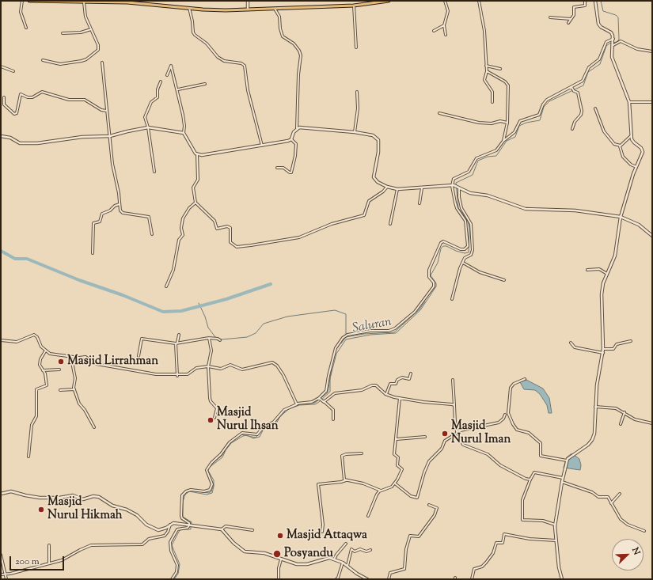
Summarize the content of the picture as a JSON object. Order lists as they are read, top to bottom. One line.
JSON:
{"water":["Saluran"],"places":["Masjid Lirrahman","Masjid Nurul Ihsan","Masjid Nurul Iman","Masjid Nurul Hikmah","Masjid Attaqwa","Posyandu"],"scale_bar":"200 m","north":"top right"}
